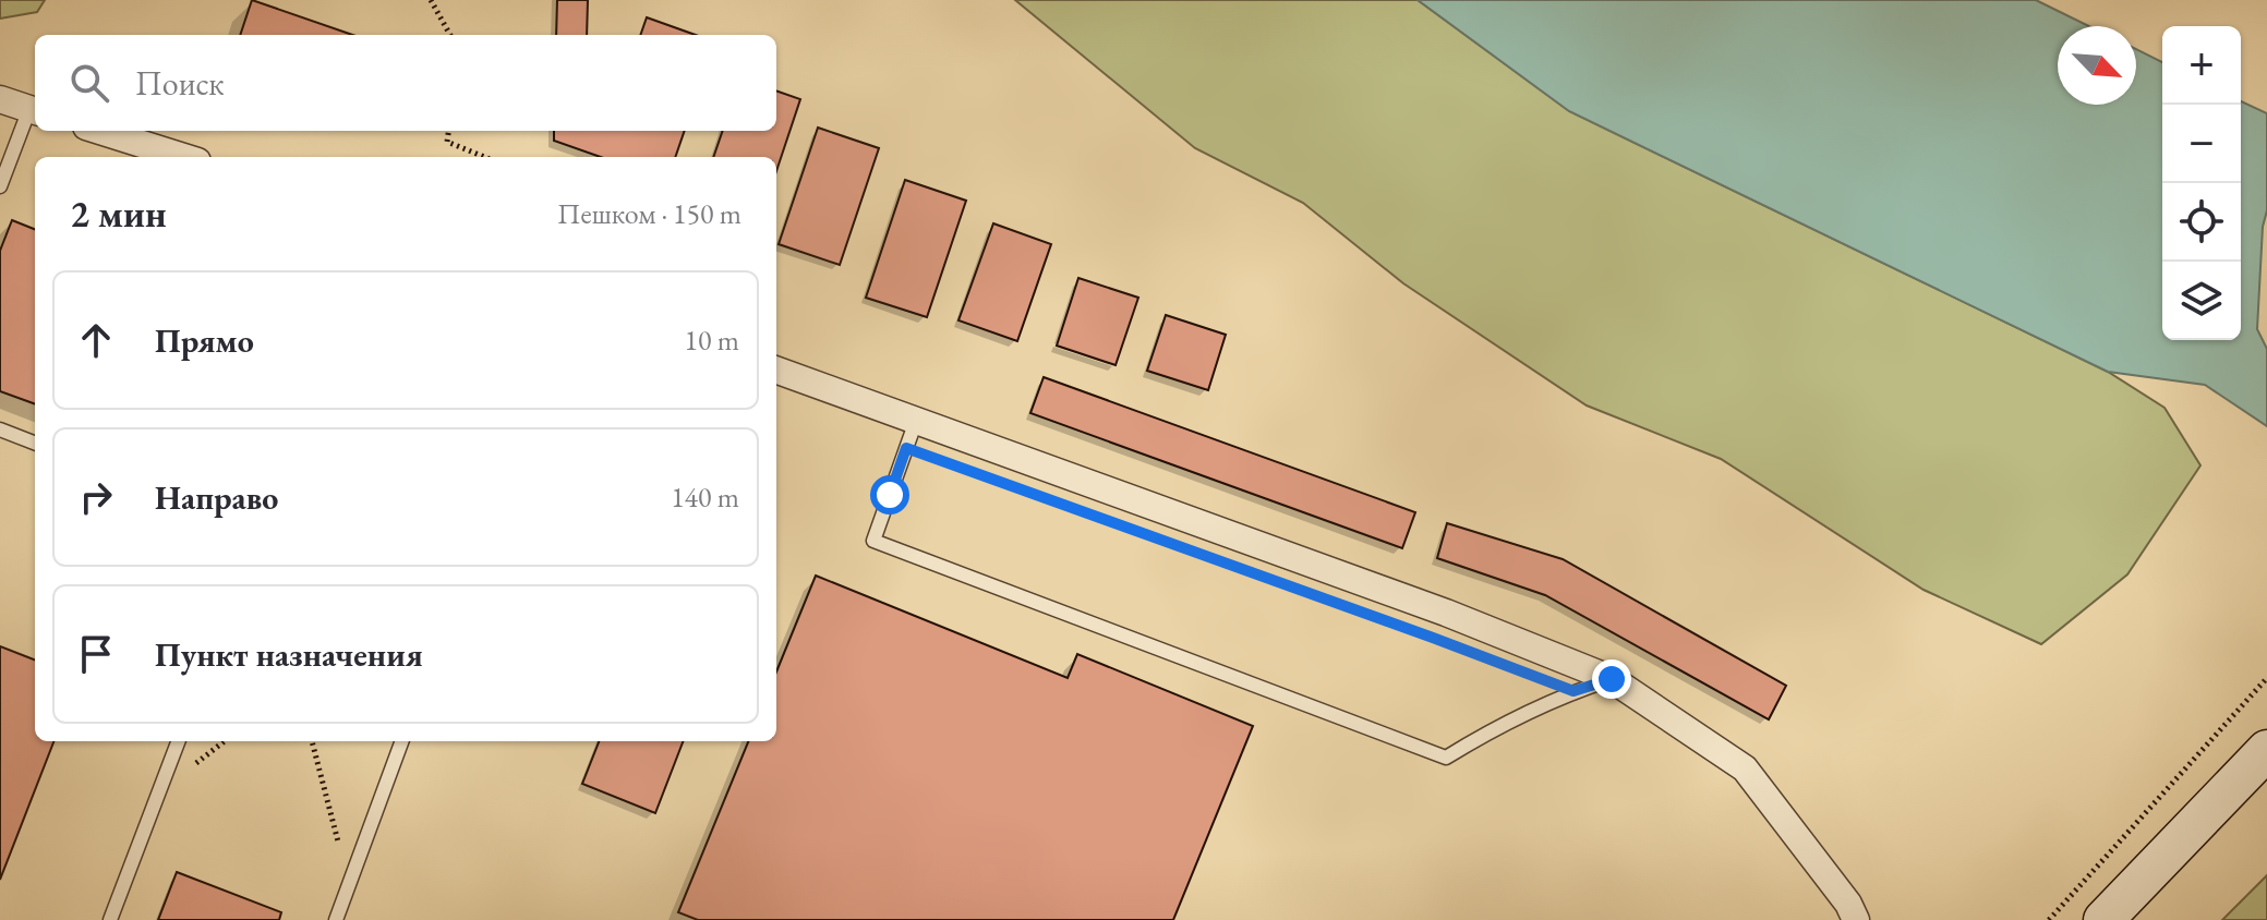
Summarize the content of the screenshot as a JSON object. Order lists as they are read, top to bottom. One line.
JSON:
{"north":"bottom right","page":{"map_buttons":["+","−"],"search":"Поиск","heading":["2 мин","Пешком · 150 m"],"list":[["Прямо","10 m"],["Направо","140 m"],"Пункт назначения"]}}
